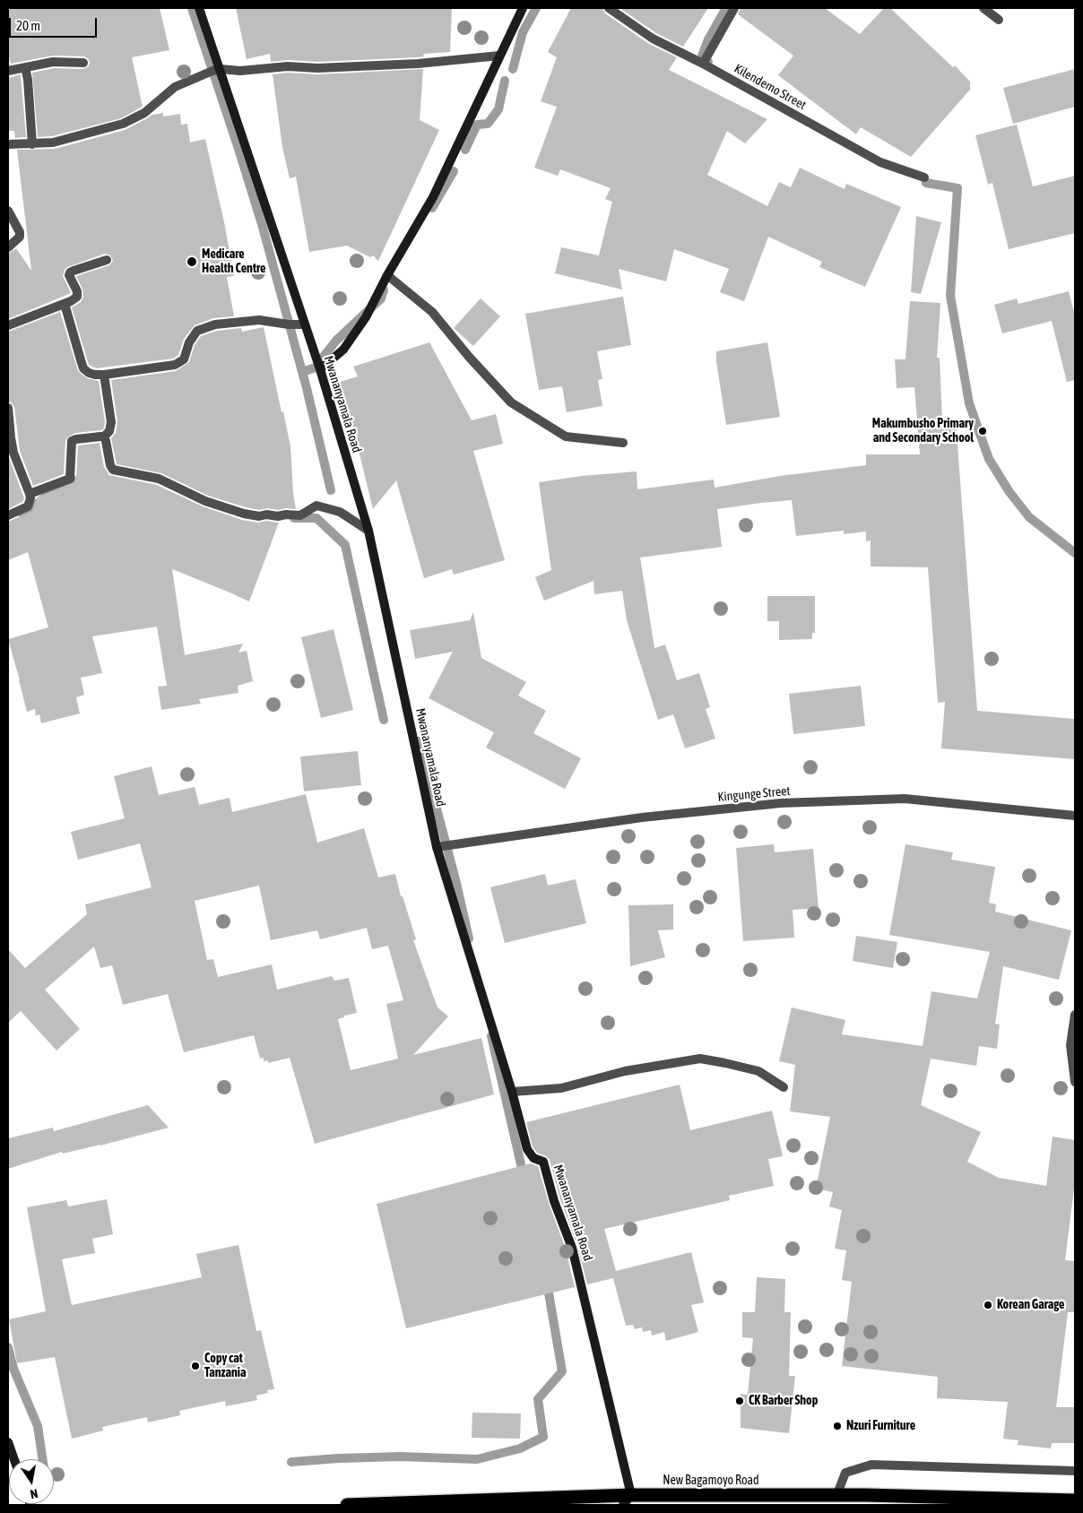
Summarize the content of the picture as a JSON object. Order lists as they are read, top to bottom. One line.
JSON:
{"streets":{"highway":["New Bagamoyo Road"],"street":["Kilendemo Street","Mwananyamala Road","Kingunge Street"]},"crossings":[["Mwananyamala Road","Kingunge Street"],["Mwananyamala Road","New Bagamoyo Road"]],"places":["Medicare Health Centre","Makumbusho Primary and Secondary School","Korean Garage","Copy cat Tanzania","CK Barber Shop","Nzuri Furniture"],"scale_bar":"20 m","north":"bottom"}
